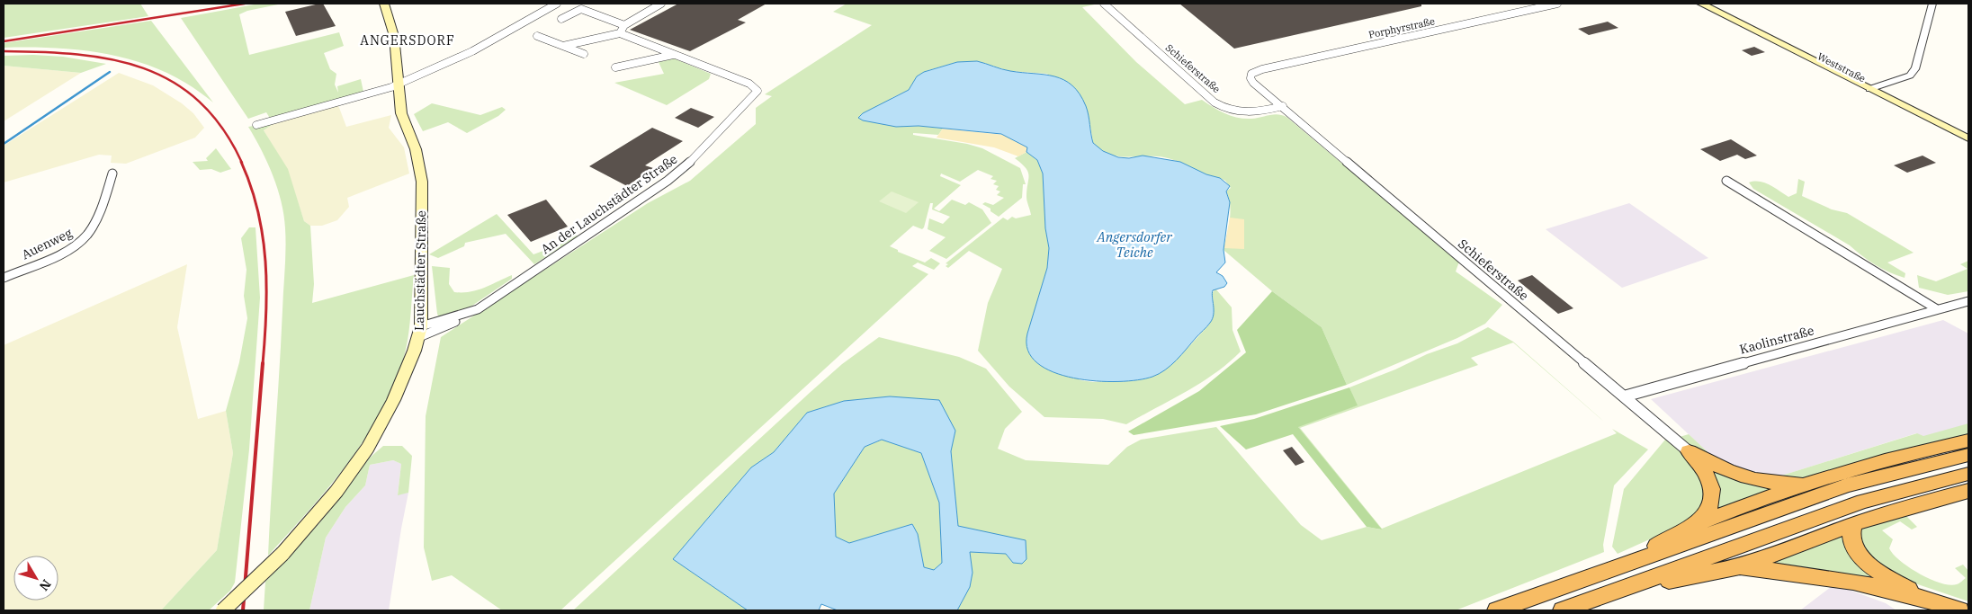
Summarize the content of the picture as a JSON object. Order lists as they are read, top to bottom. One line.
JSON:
{"streets":{"main road":["Weststraße","Lauchstädter Straße"],"street":["Porphyrstraße","Schieferstraße","An der Lauchstädter Straße","Auenweg","Kaolinstraße"]},"crossings":[["Porphyrstraße","Schieferstraße"],["Schieferstraße","Kaolinstraße"],["An der Lauchstädter Straße","Lauchstädter Straße"]],"districts":["ANGERSDORF"],"water":["Angersdorfer Teiche"],"north":"bottom right"}
